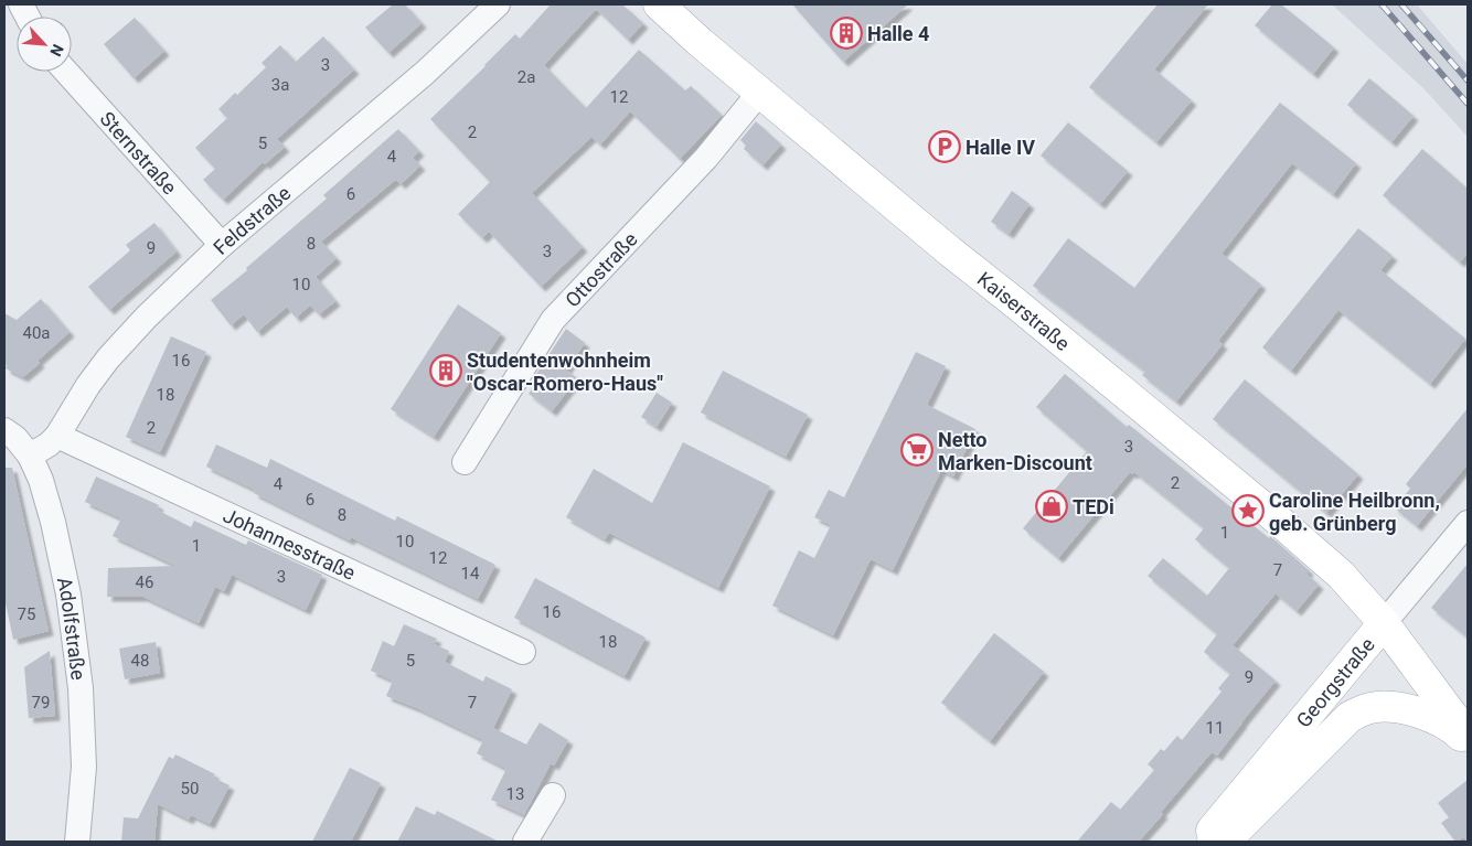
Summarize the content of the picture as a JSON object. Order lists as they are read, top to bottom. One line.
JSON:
{"streets":{"main road":["Kaiserstraße","Georgstraße"],"street":["Sternstraße","Feldstraße","Ottostraße","Johannesstraße","Adolfstraße"]},"crossings":[["Sternstraße","Feldstraße"],["Feldstraße","Johannesstraße"],["Feldstraße","Adolfstraße"],["Ottostraße","Kaiserstraße"],["Kaiserstraße","Georgstraße"]],"places":{"building":["Halle 4","Studentenwohnheim \"Oscar-Romero-Haus\""],"parking":["Halle IV"],"supermarket":["Netto Marken-Discount"],"shop":["TEDi"],"place":["Caroline Heilbronn, geb. Grünberg"]},"house_numbers":["3","2a","3a","12","2","5","4","6","8","9","3","10","40a","16","18","2","3","2","4","6","8","1","10","1","12","7","14","3","46","16","75","18","48","5","9","79","7","11","50","13"],"north":"bottom right"}
